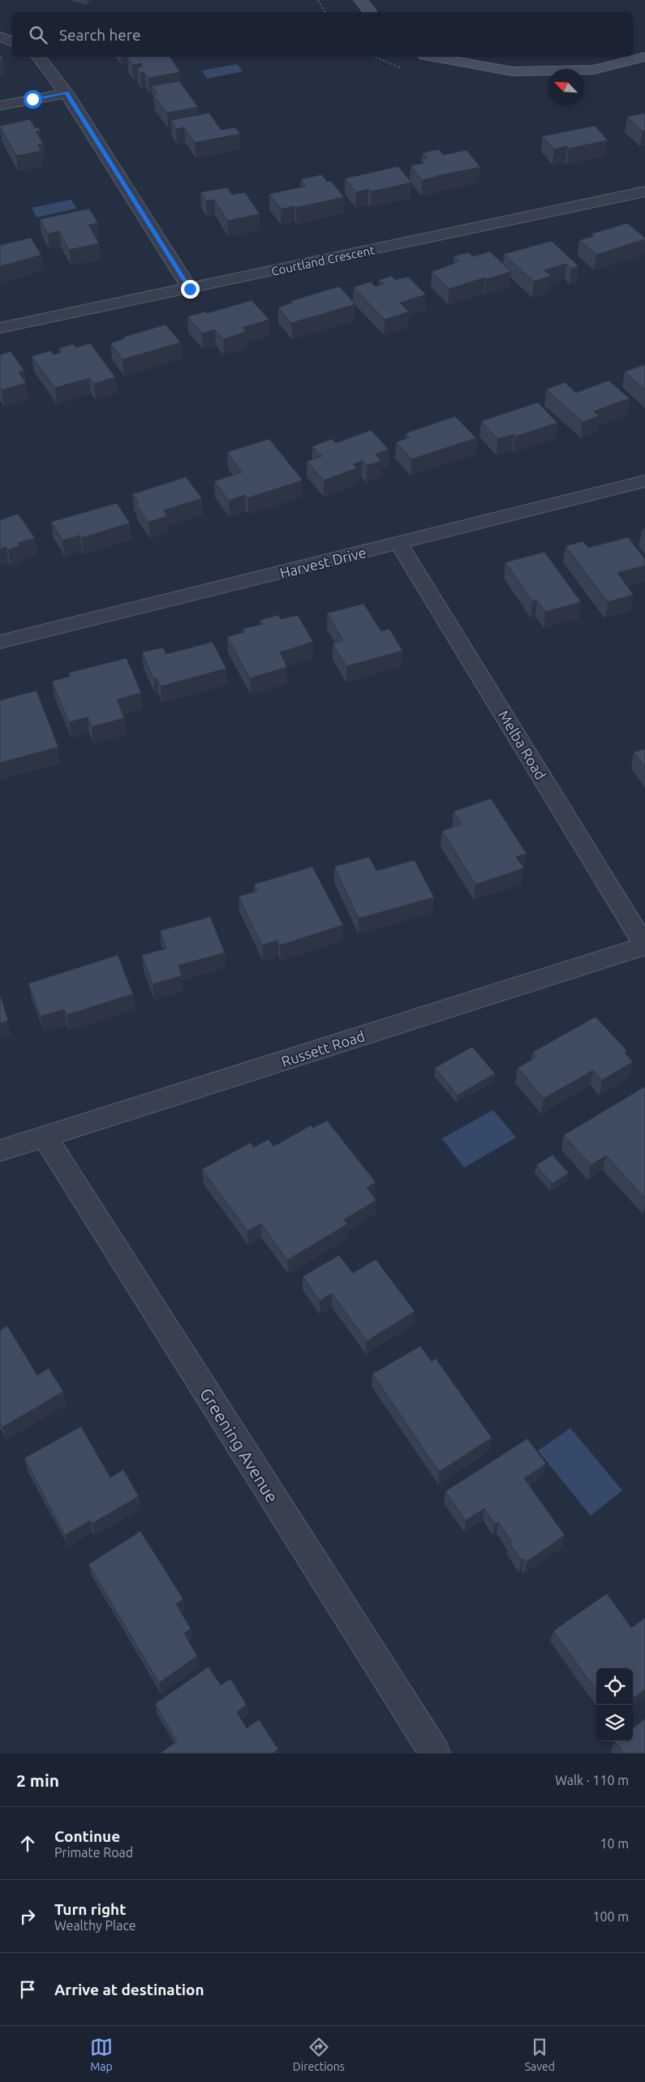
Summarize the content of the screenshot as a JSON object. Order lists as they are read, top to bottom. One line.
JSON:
{"streets":{"street":["Courtland Crescent","Harvest Drive","Melba Road","Russett Road","Greening Avenue"]},"crossings":[["Harvest Drive","Melba Road"],["Melba Road","Russett Road"],["Russett Road","Greening Avenue"]],"north":"top left","page":{"search":"Search here","heading":["2 min","Walk · 110 m"],"list":[["Continue","Primate Road","10 m"],["Turn right","Wealthy Place","100 m"],"Arrive at destination"],"nav":["Map","Directions","Saved"]}}
